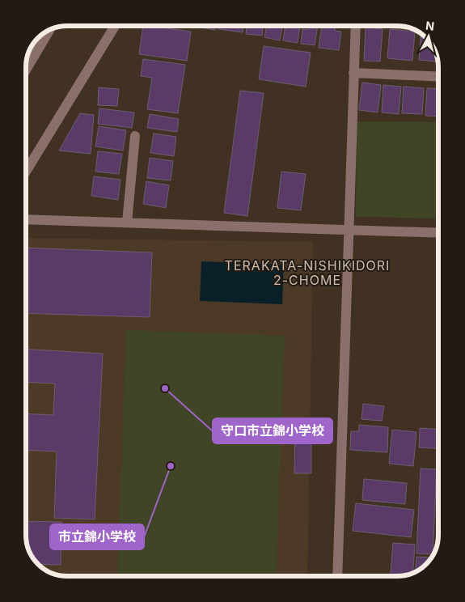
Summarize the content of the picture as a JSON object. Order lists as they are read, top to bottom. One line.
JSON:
{"districts":["TERAKATA-NISHIKIDORI 2-CHOME"],"places":["守口市立錦小学校","市立錦小学校"],"north":"top"}
